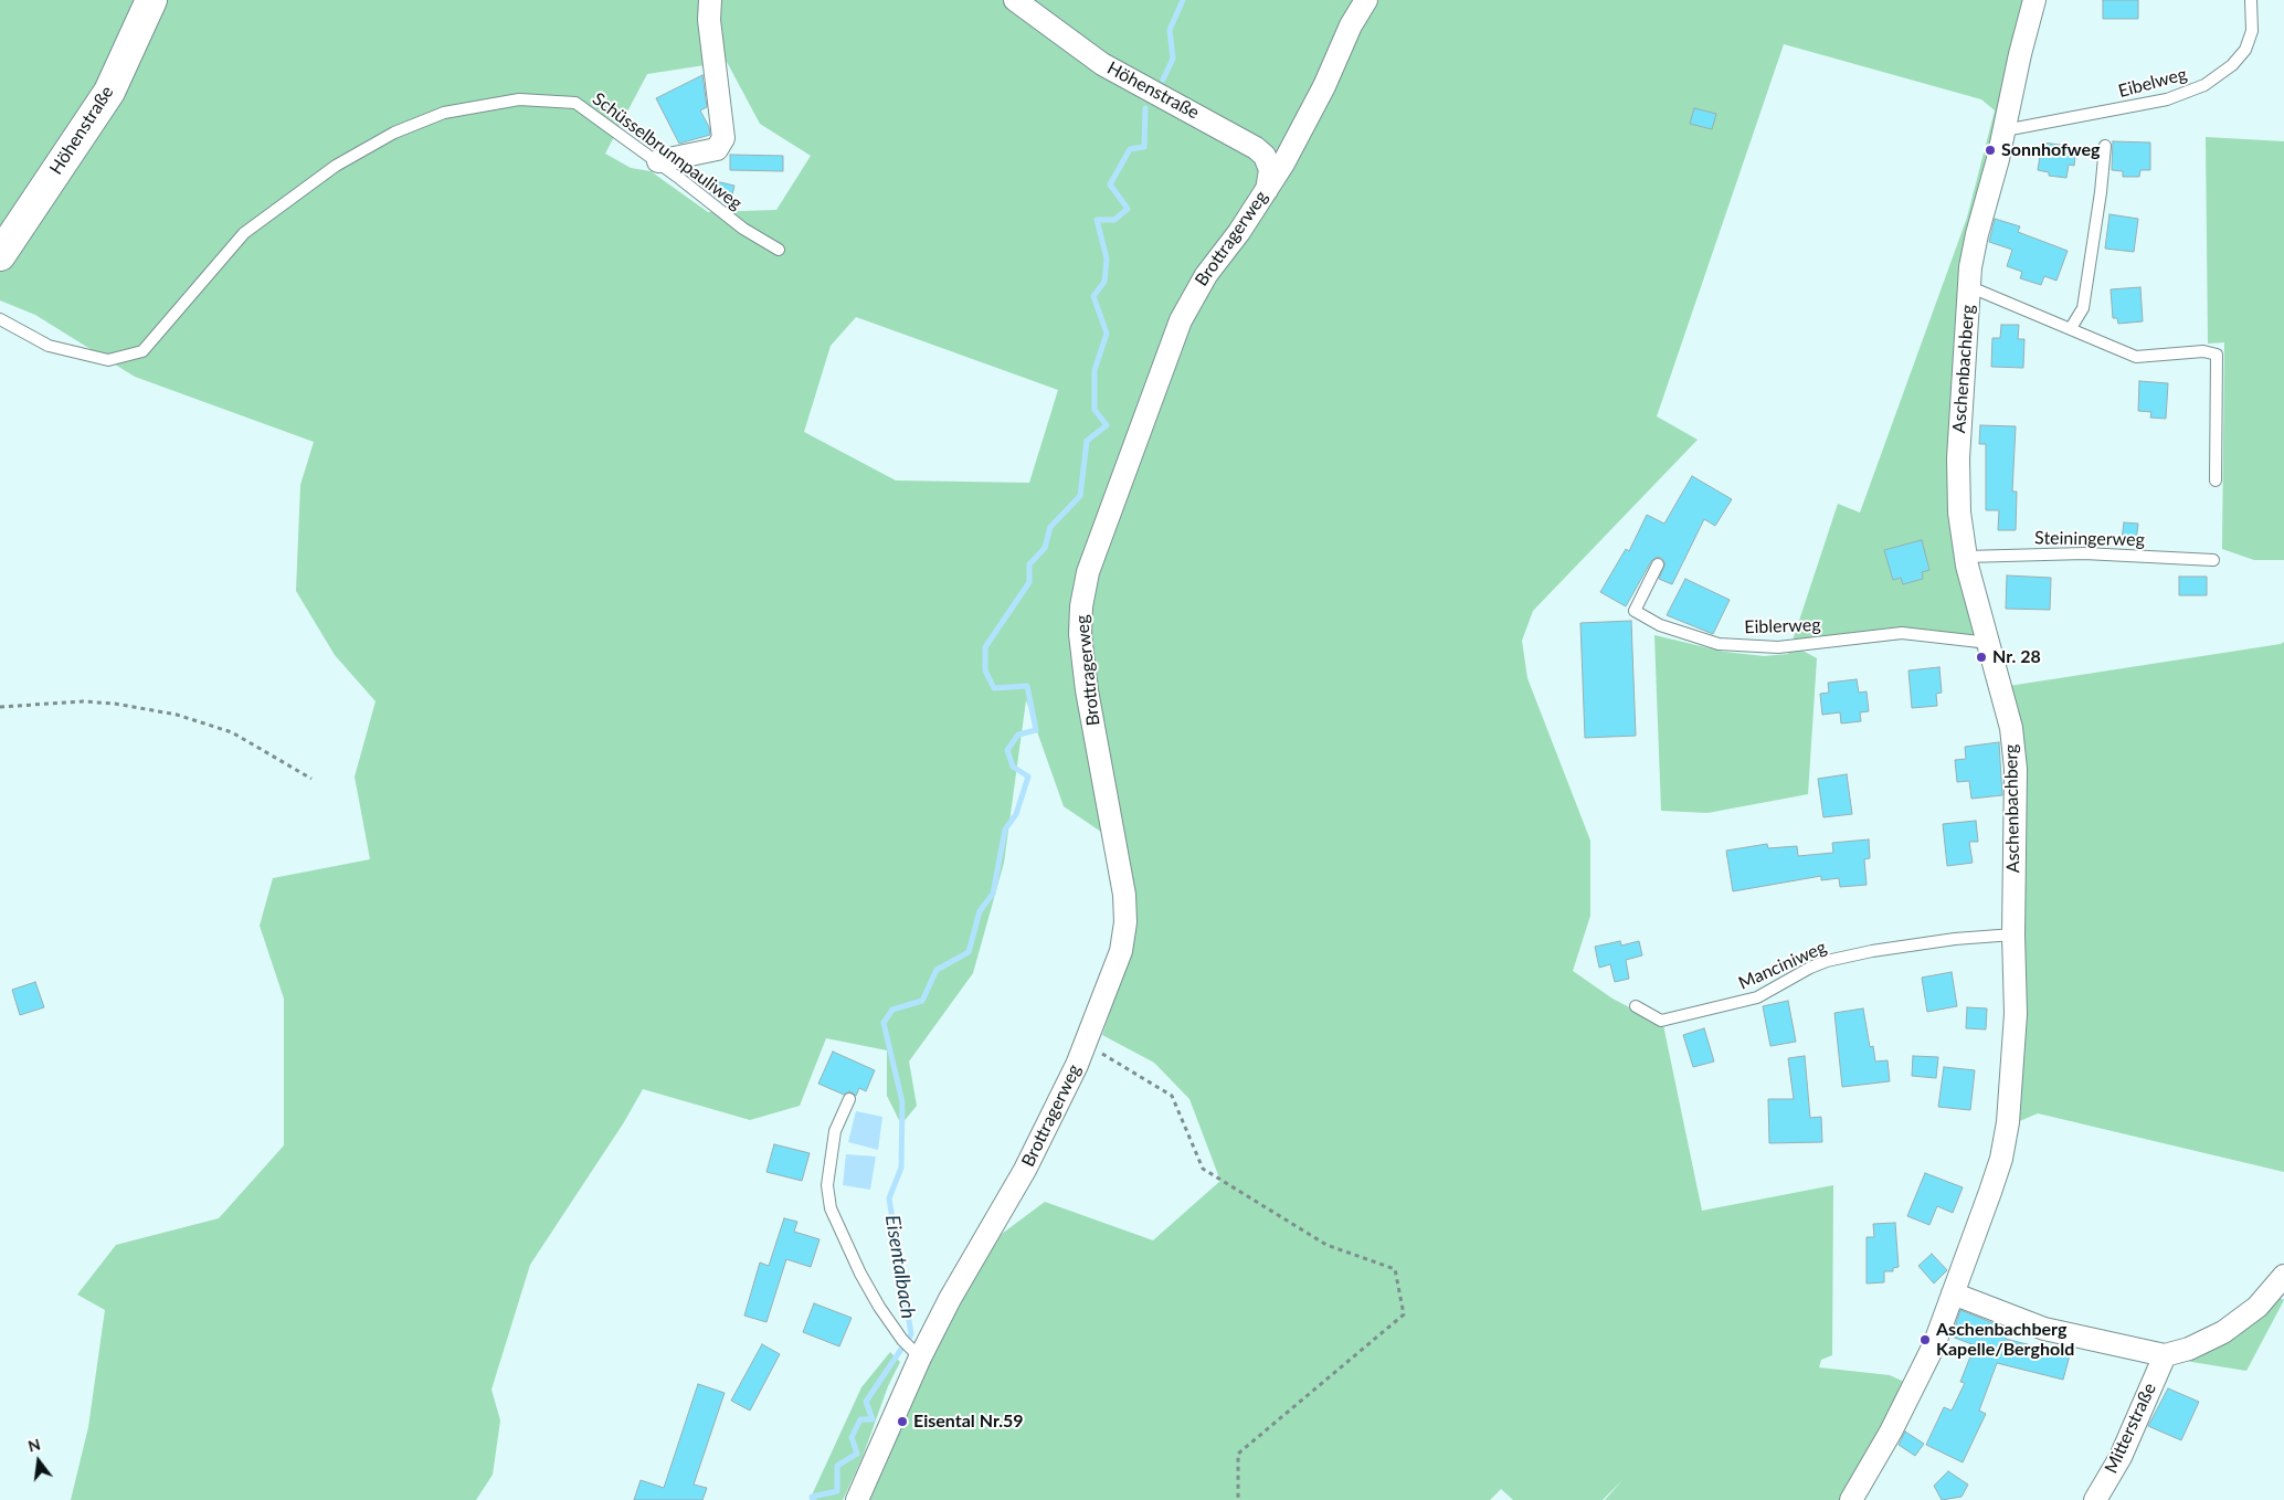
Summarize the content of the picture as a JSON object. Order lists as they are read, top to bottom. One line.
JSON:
{"streets":{"street":["Höhenstraße","Brottragerweg","Aschenbachberg","Mitterstraße"],"lane":["Eibelweg","Schüsselbrunnpauliweg","Steiningerweg","Eiblerweg","Manciniweg"]},"crossings":[["Eibelweg","Aschenbachberg"],["Höhenstraße","Brottragerweg"],["Aschenbachberg","Steiningerweg"],["Aschenbachberg","Eiblerweg"],["Aschenbachberg","Manciniweg"]],"water":["Eisentalbach"],"places":["Sonnhofweg","Nr. 28","Aschenbachberg Kapelle/Berghold","Eisental Nr.59"],"north":"top"}
